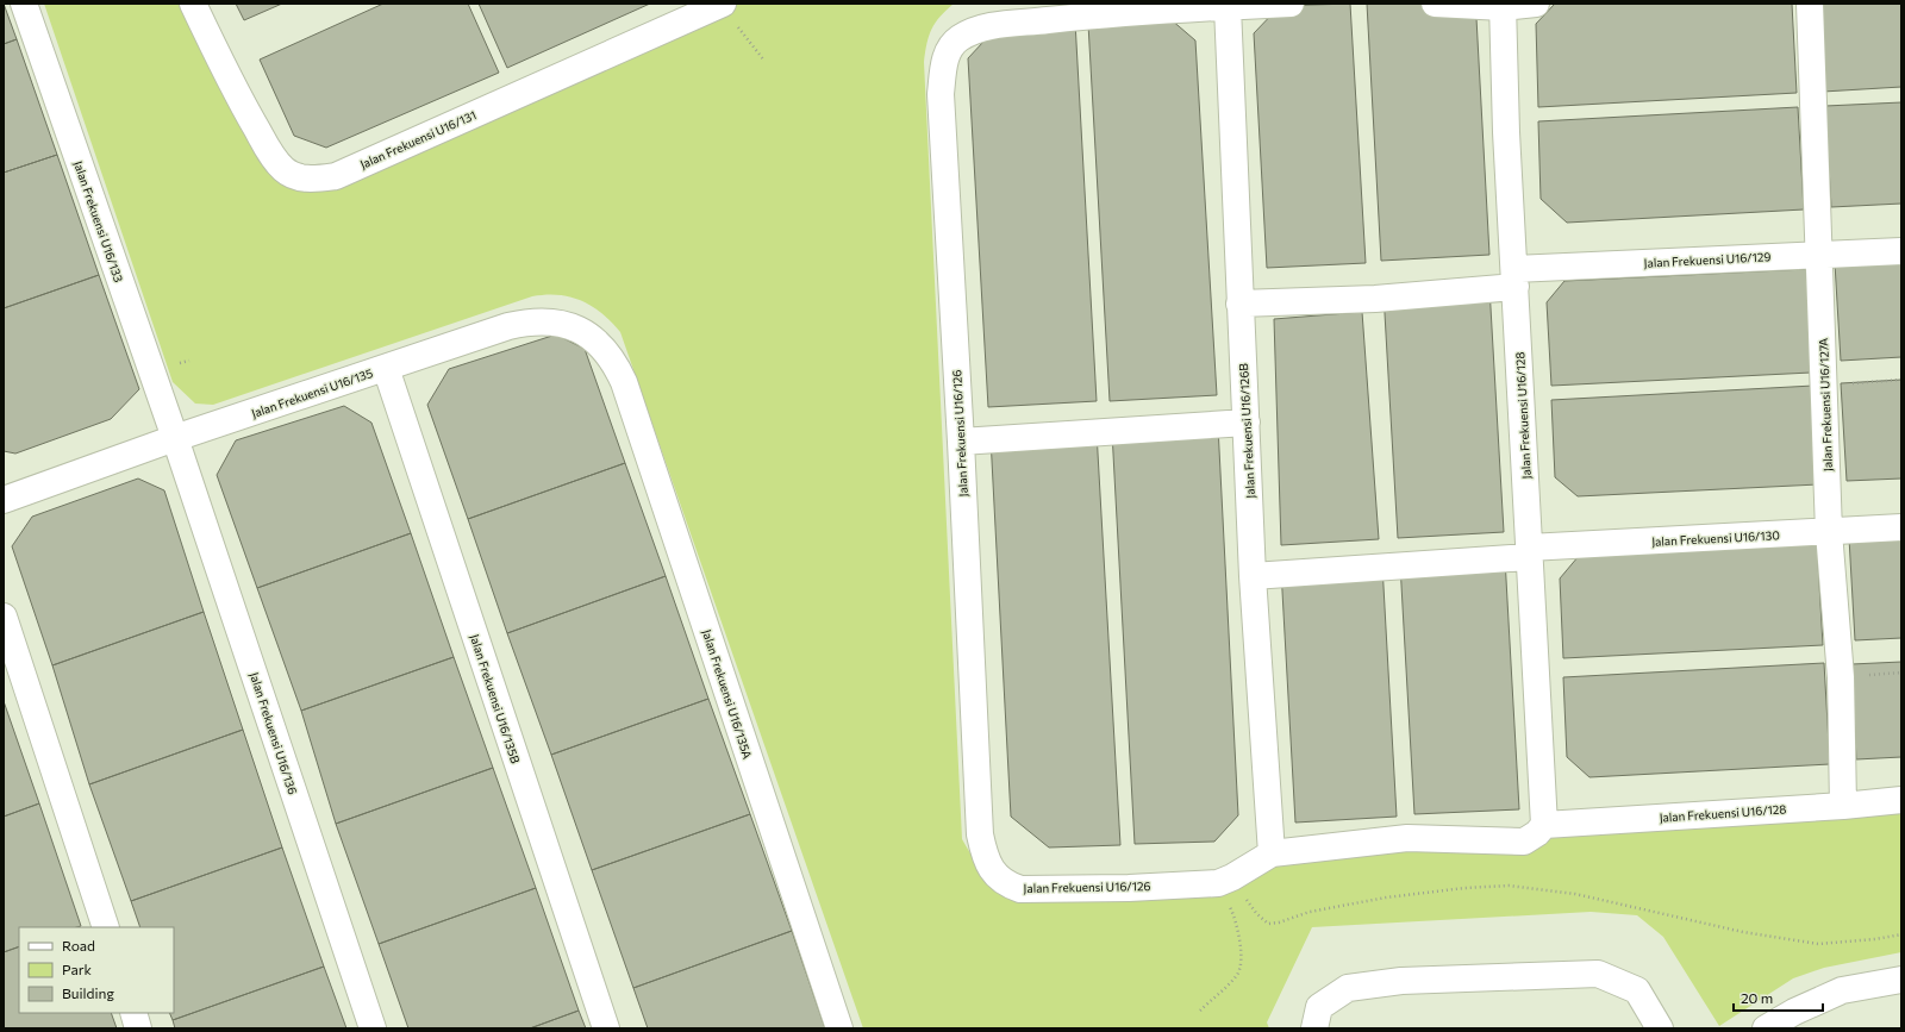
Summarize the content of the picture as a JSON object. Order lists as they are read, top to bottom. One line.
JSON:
{"streets":{"street":["Jalan Frekuensi U16/131","Jalan Frekuensi U16/133","Jalan Frekuensi U16/129","Jalan Frekuensi U16/135","Jalan Frekuensi U16/127A","Jalan Frekuensi U16/128","Jalan Frekuensi U16/126B","Jalan Frekuensi U16/126","Jalan Frekuensi U16/130","Jalan Frekuensi U16/135A","Jalan Frekuensi U16/135B","Jalan Frekuensi U16/136"]},"crossings":[["Jalan Frekuensi U16/133","Jalan Frekuensi U16/135"],["Jalan Frekuensi U16/133","Jalan Frekuensi U16/136"],["Jalan Frekuensi U16/129","Jalan Frekuensi U16/127A"],["Jalan Frekuensi U16/129","Jalan Frekuensi U16/128"],["Jalan Frekuensi U16/129","Jalan Frekuensi U16/126B"],["Jalan Frekuensi U16/135","Jalan Frekuensi U16/135A"],["Jalan Frekuensi U16/135","Jalan Frekuensi U16/135B"],["Jalan Frekuensi U16/135","Jalan Frekuensi U16/136"],["Jalan Frekuensi U16/127A","Jalan Frekuensi U16/128"],["Jalan Frekuensi U16/127A","Jalan Frekuensi U16/130"],["Jalan Frekuensi U16/128","Jalan Frekuensi U16/130"],["Jalan Frekuensi U16/126B","Jalan Frekuensi U16/126"],["Jalan Frekuensi U16/126B","Jalan Frekuensi U16/130"]],"legend":["Road","Park","Building"],"scale_bar":"20 m"}
